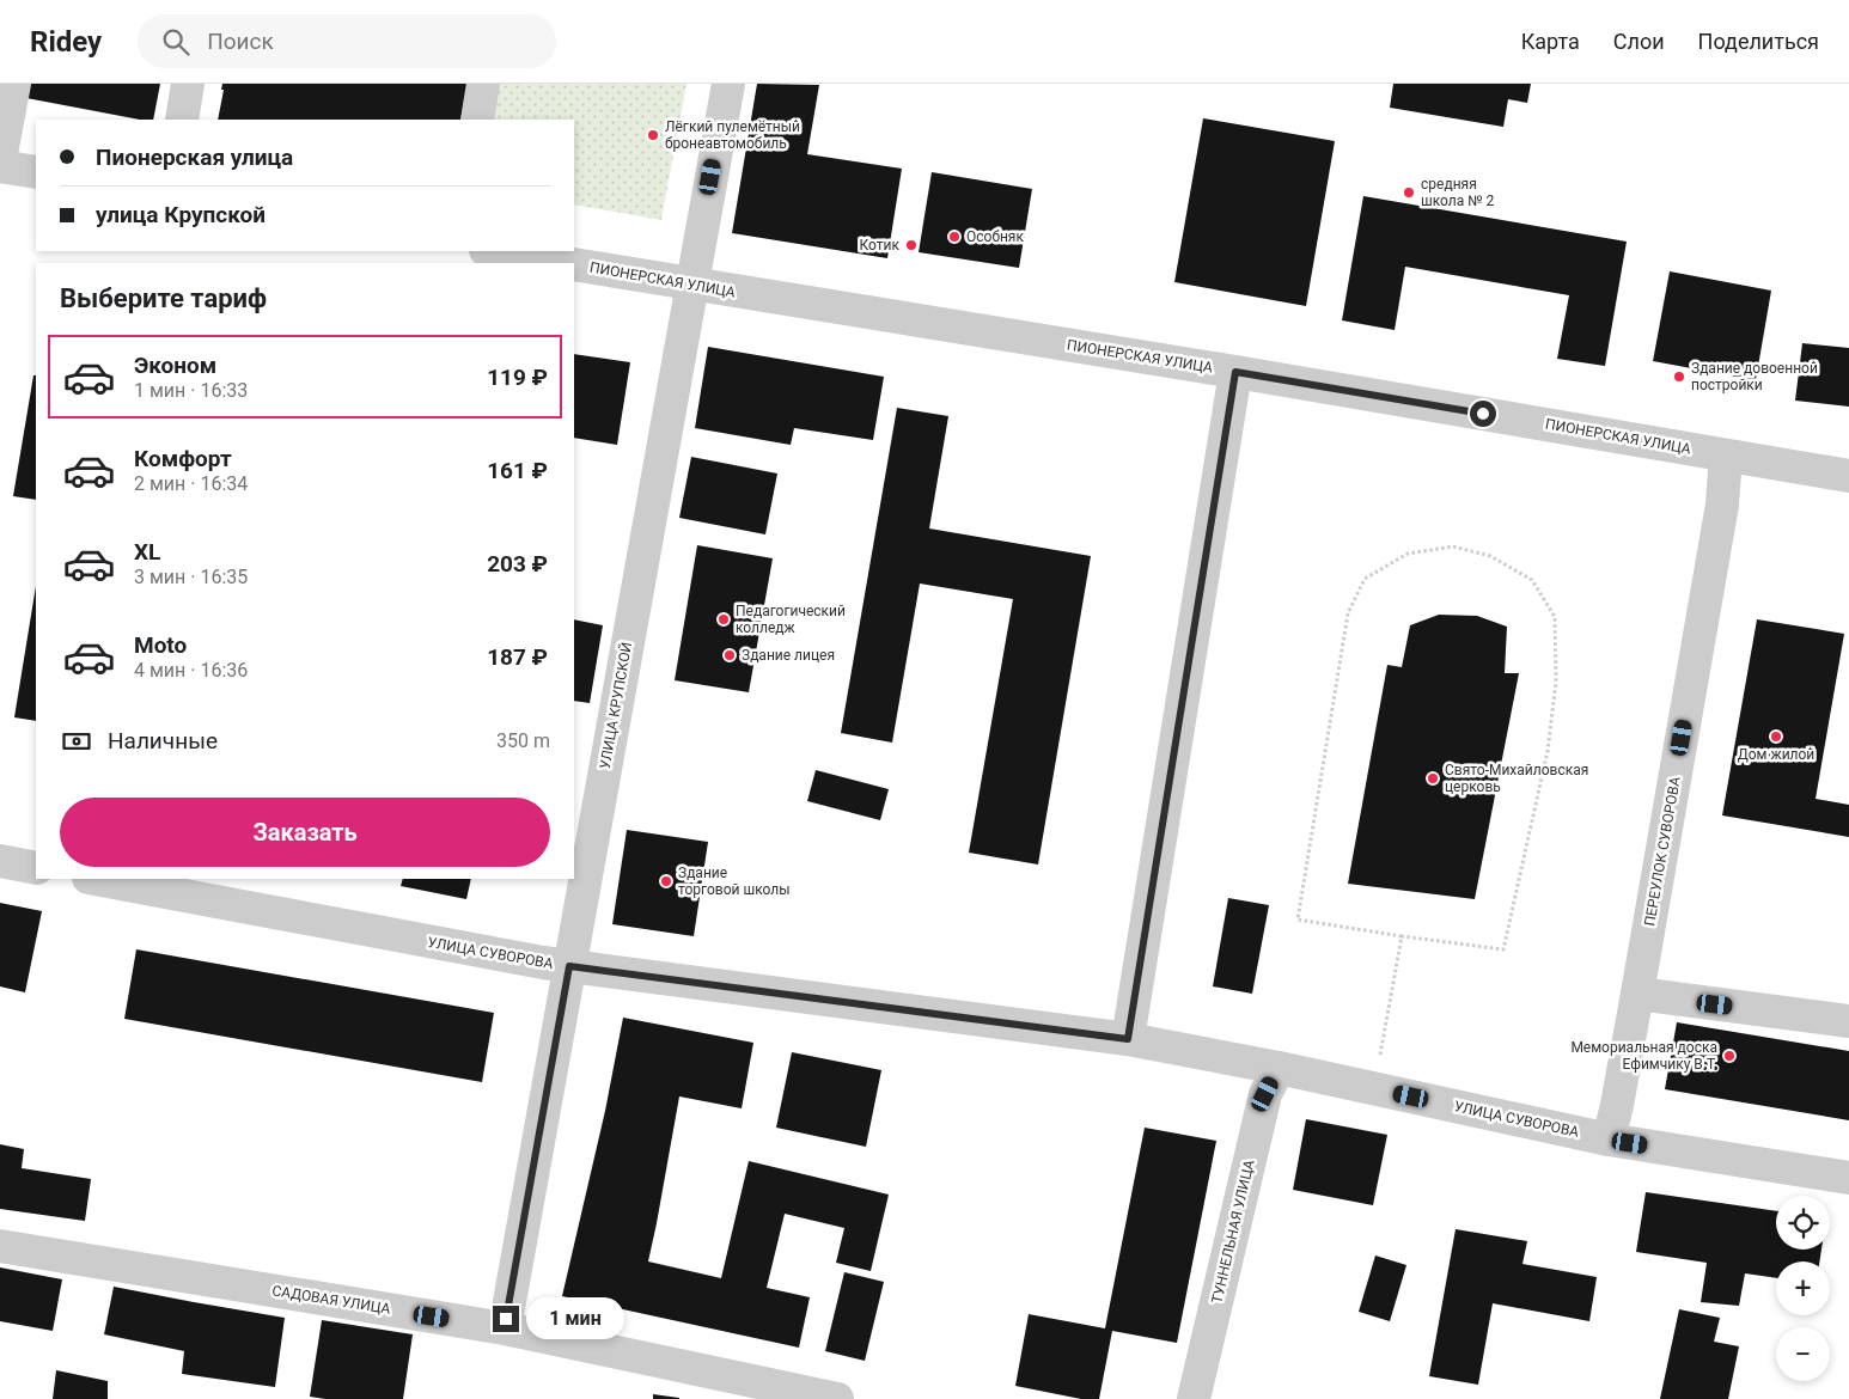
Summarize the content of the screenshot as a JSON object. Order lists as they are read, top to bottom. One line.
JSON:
{"streets":{"street":["ПИОНЕРСКАЯ УЛИЦА","УЛИЦА КРУПСКОЙ","ПЕРЕУЛОК СУВОРОВА","УЛИЦА СУВОРОВА","ТУННЕЛЬНАЯ УЛИЦА","САДОВАЯ УЛИЦА"]},"crossings":[["ПИОНЕРСКАЯ УЛИЦА","УЛИЦА КРУПСКОЙ"],["ПИОНЕРСКАЯ УЛИЦА","ПЕРЕУЛОК СУВОРОВА"],["УЛИЦА КРУПСКОЙ","УЛИЦА СУВОРОВА"],["УЛИЦА КРУПСКОЙ","САДОВАЯ УЛИЦА"],["ПЕРЕУЛОК СУВОРОВА","УЛИЦА СУВОРОВА"],["УЛИЦА СУВОРОВА","ТУННЕЛЬНАЯ УЛИЦА"]],"places":["Лёгкий пулемётный бронеавтомобиль","средняя школа № 2","Особняк","Котик","Здание довоенной постройки","Педагогический колледж","Здание лицея","Дом жилой","Свято-Михайловская церковь","Здание торговой школы","Мемориальная доска Ефимчику В.Т."],"page":{"header":"Ridey","search":"Поиск","nav":["Карта","Слои","Поделиться"],"banner":["Пионерская улица","улица Крупской"],"heading":"Выберите тариф","list":[{"name":"Эконом","note":"1 мин · 16:33","value":"119 ₽"},{"name":"Комфорт","note":"2 мин · 16:34","value":"161 ₽"},{"name":"XL","note":"3 мин · 16:35","value":"203 ₽"},{"name":"Moto","note":"4 мин · 16:36","value":"187 ₽"}],"pay":["Наличные","350 m"],"buttons":"Заказать","map_buttons":["+","−"],"bubble":"1 мин"}}
